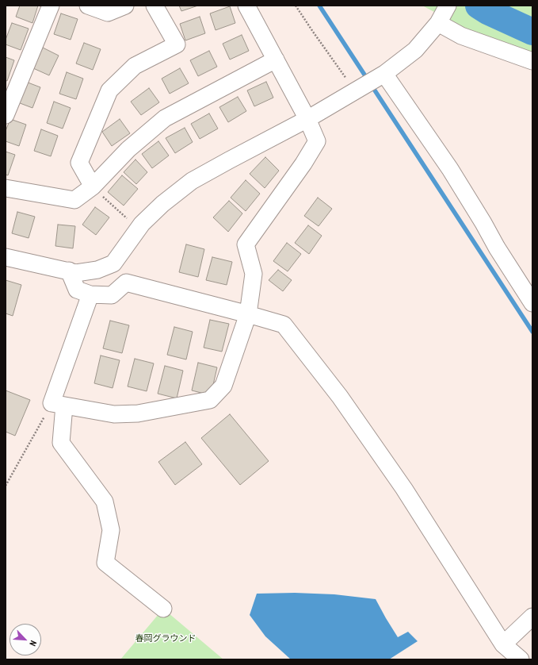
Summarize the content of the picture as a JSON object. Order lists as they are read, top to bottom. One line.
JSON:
{"parks":["春岡グラウンド"],"north":"bottom right"}
